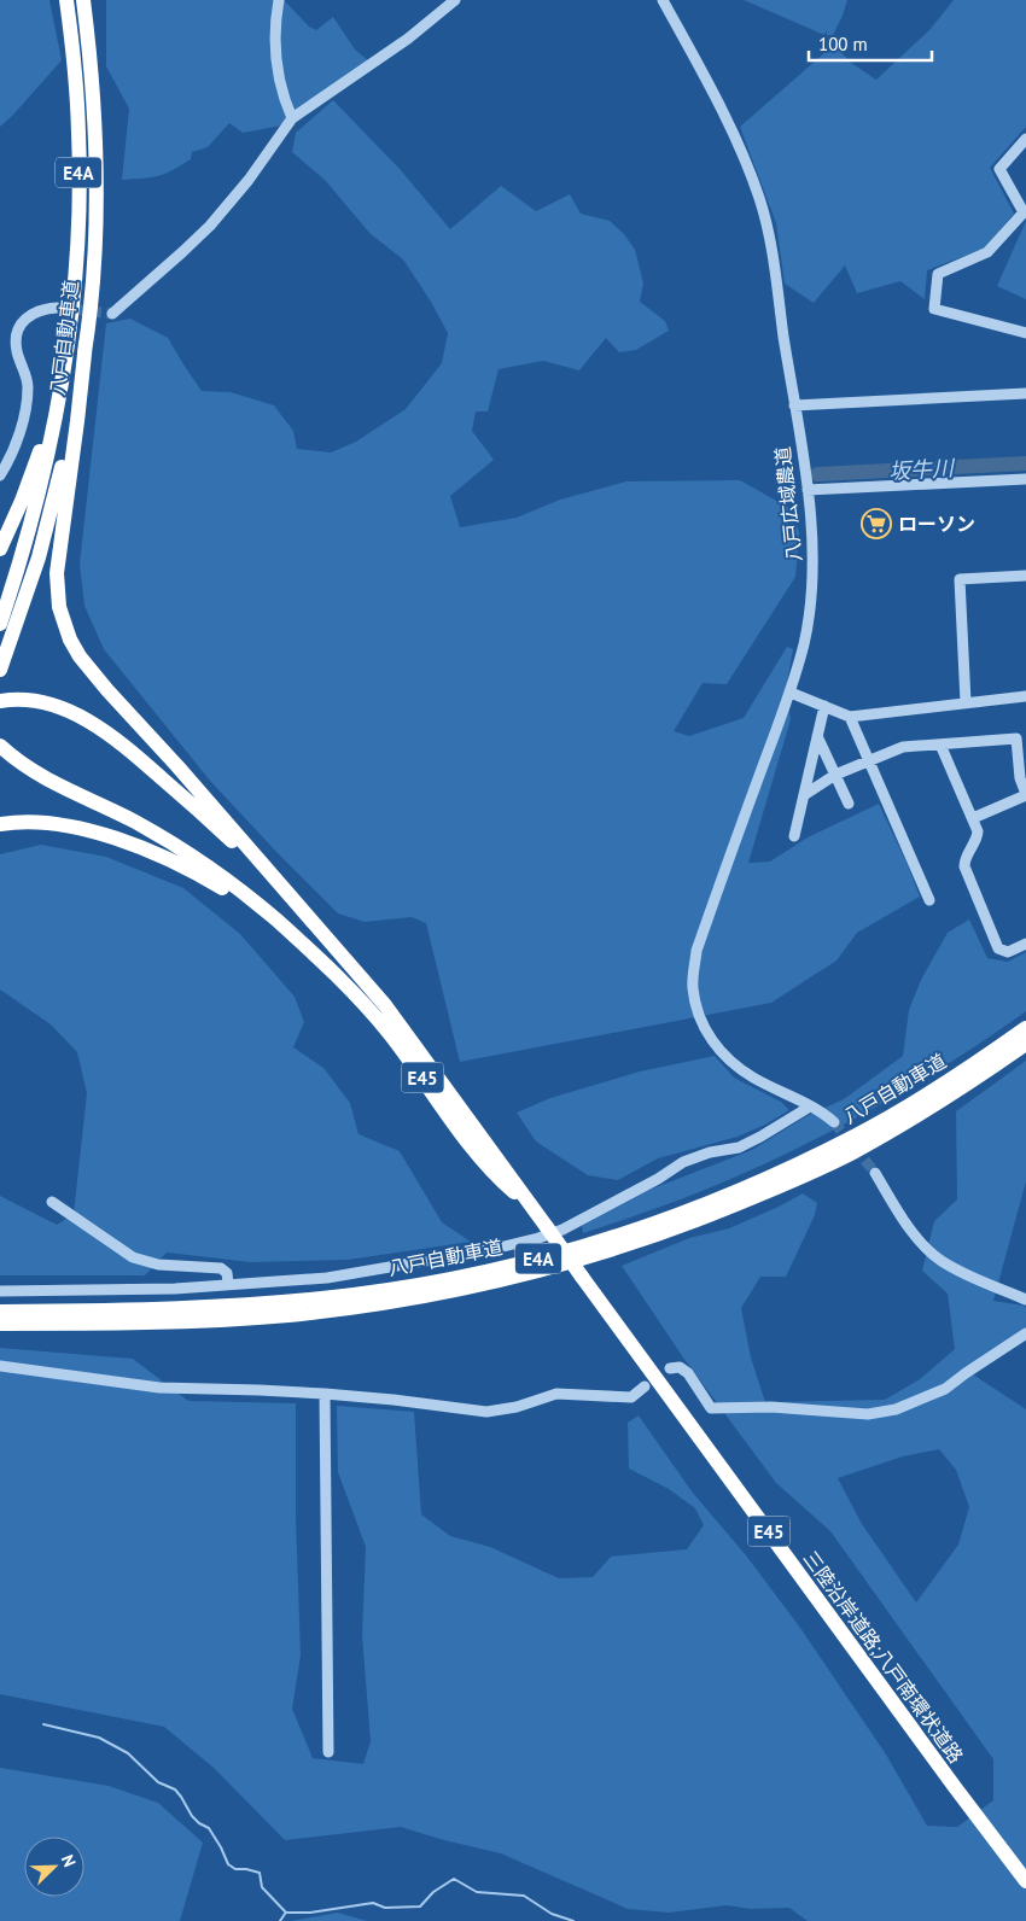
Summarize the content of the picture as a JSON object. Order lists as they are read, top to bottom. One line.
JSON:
{"streets":{"highway":["E4A","八戸自動車道","E45","三陸沿岸道路;八戸南環状道路"],"street":["八戸広域農道"]},"water":["坂牛川"],"places":{"supermarket":["ローソン"]},"scale_bar":"100 m","north":"top right"}
